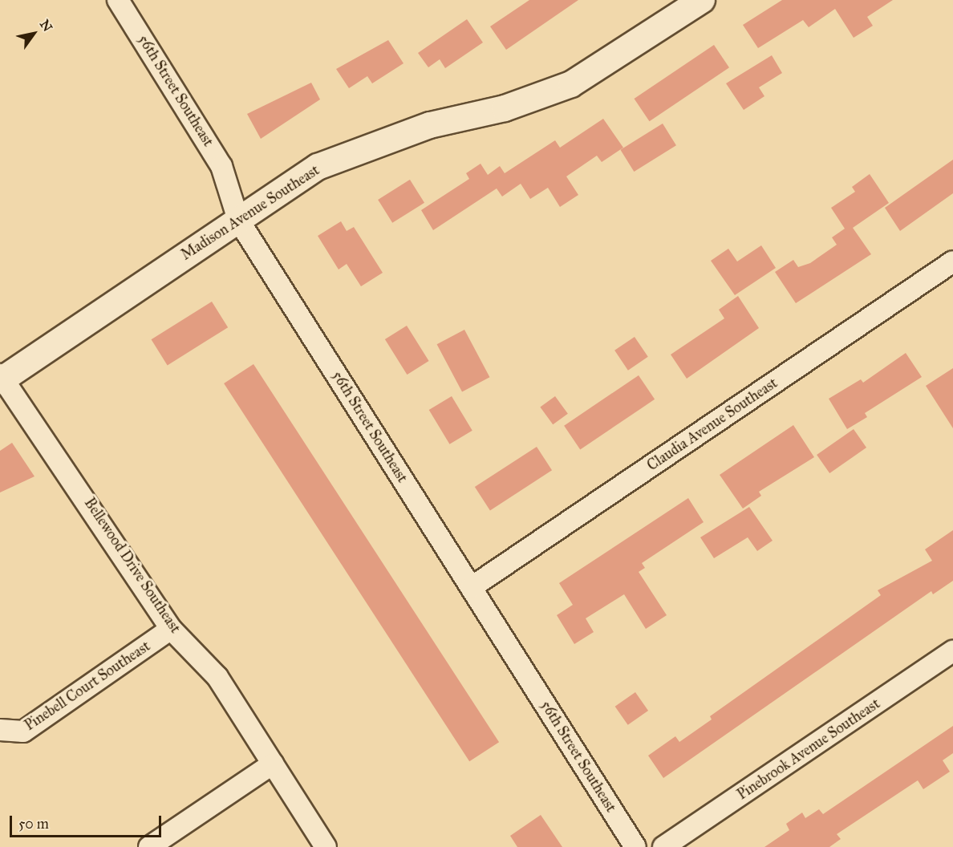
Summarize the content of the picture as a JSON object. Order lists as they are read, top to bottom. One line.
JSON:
{"streets":{"street":["56th Street Southeast","Madison Avenue Southeast","Claudia Avenue Southeast","Bellewood Drive Southeast","Pinebell Court Southeast","Pinebrook Avenue Southeast"]},"crossings":[["56th Street Southeast","Madison Avenue Southeast"],["56th Street Southeast","Claudia Avenue Southeast"],["Madison Avenue Southeast","Bellewood Drive Southeast"],["Bellewood Drive Southeast","Pinebell Court Southeast"]],"scale_bar":"50 m","north":"top right"}
